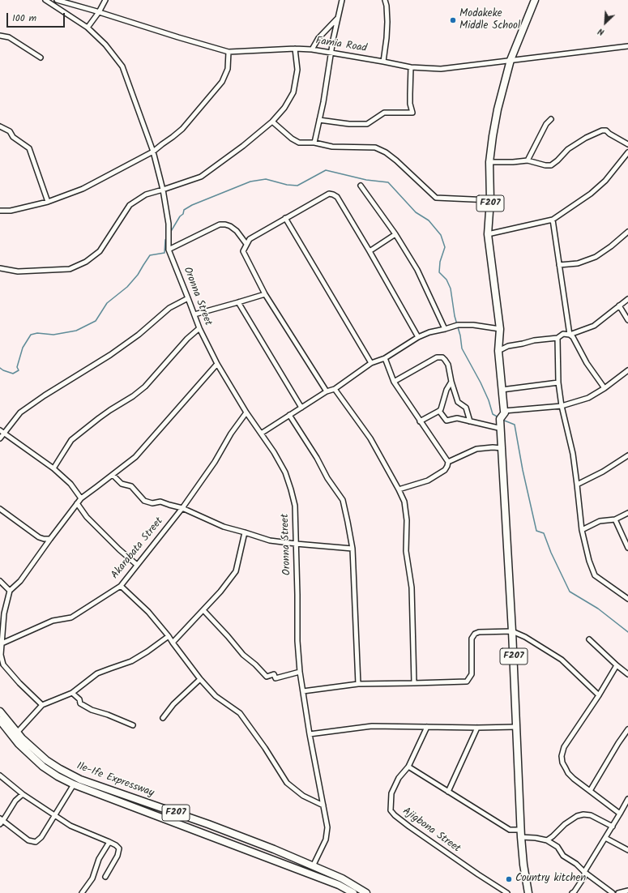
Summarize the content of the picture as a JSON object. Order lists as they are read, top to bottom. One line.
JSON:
{"streets":{"main road":["F207","Ile-Ife Expressway"],"street":["Famia Road","Oronna Street","Akarabata Street","Ajigbona Street"]},"crossings":[["Famia Road","F207"],["Oronna Street","Akarabata Street"],["Oronna Street","Ile-Ife Expressway"]],"places":["Modakeke Middle School","Country kitchen"],"scale_bar":"100 m","north":"bottom left"}
